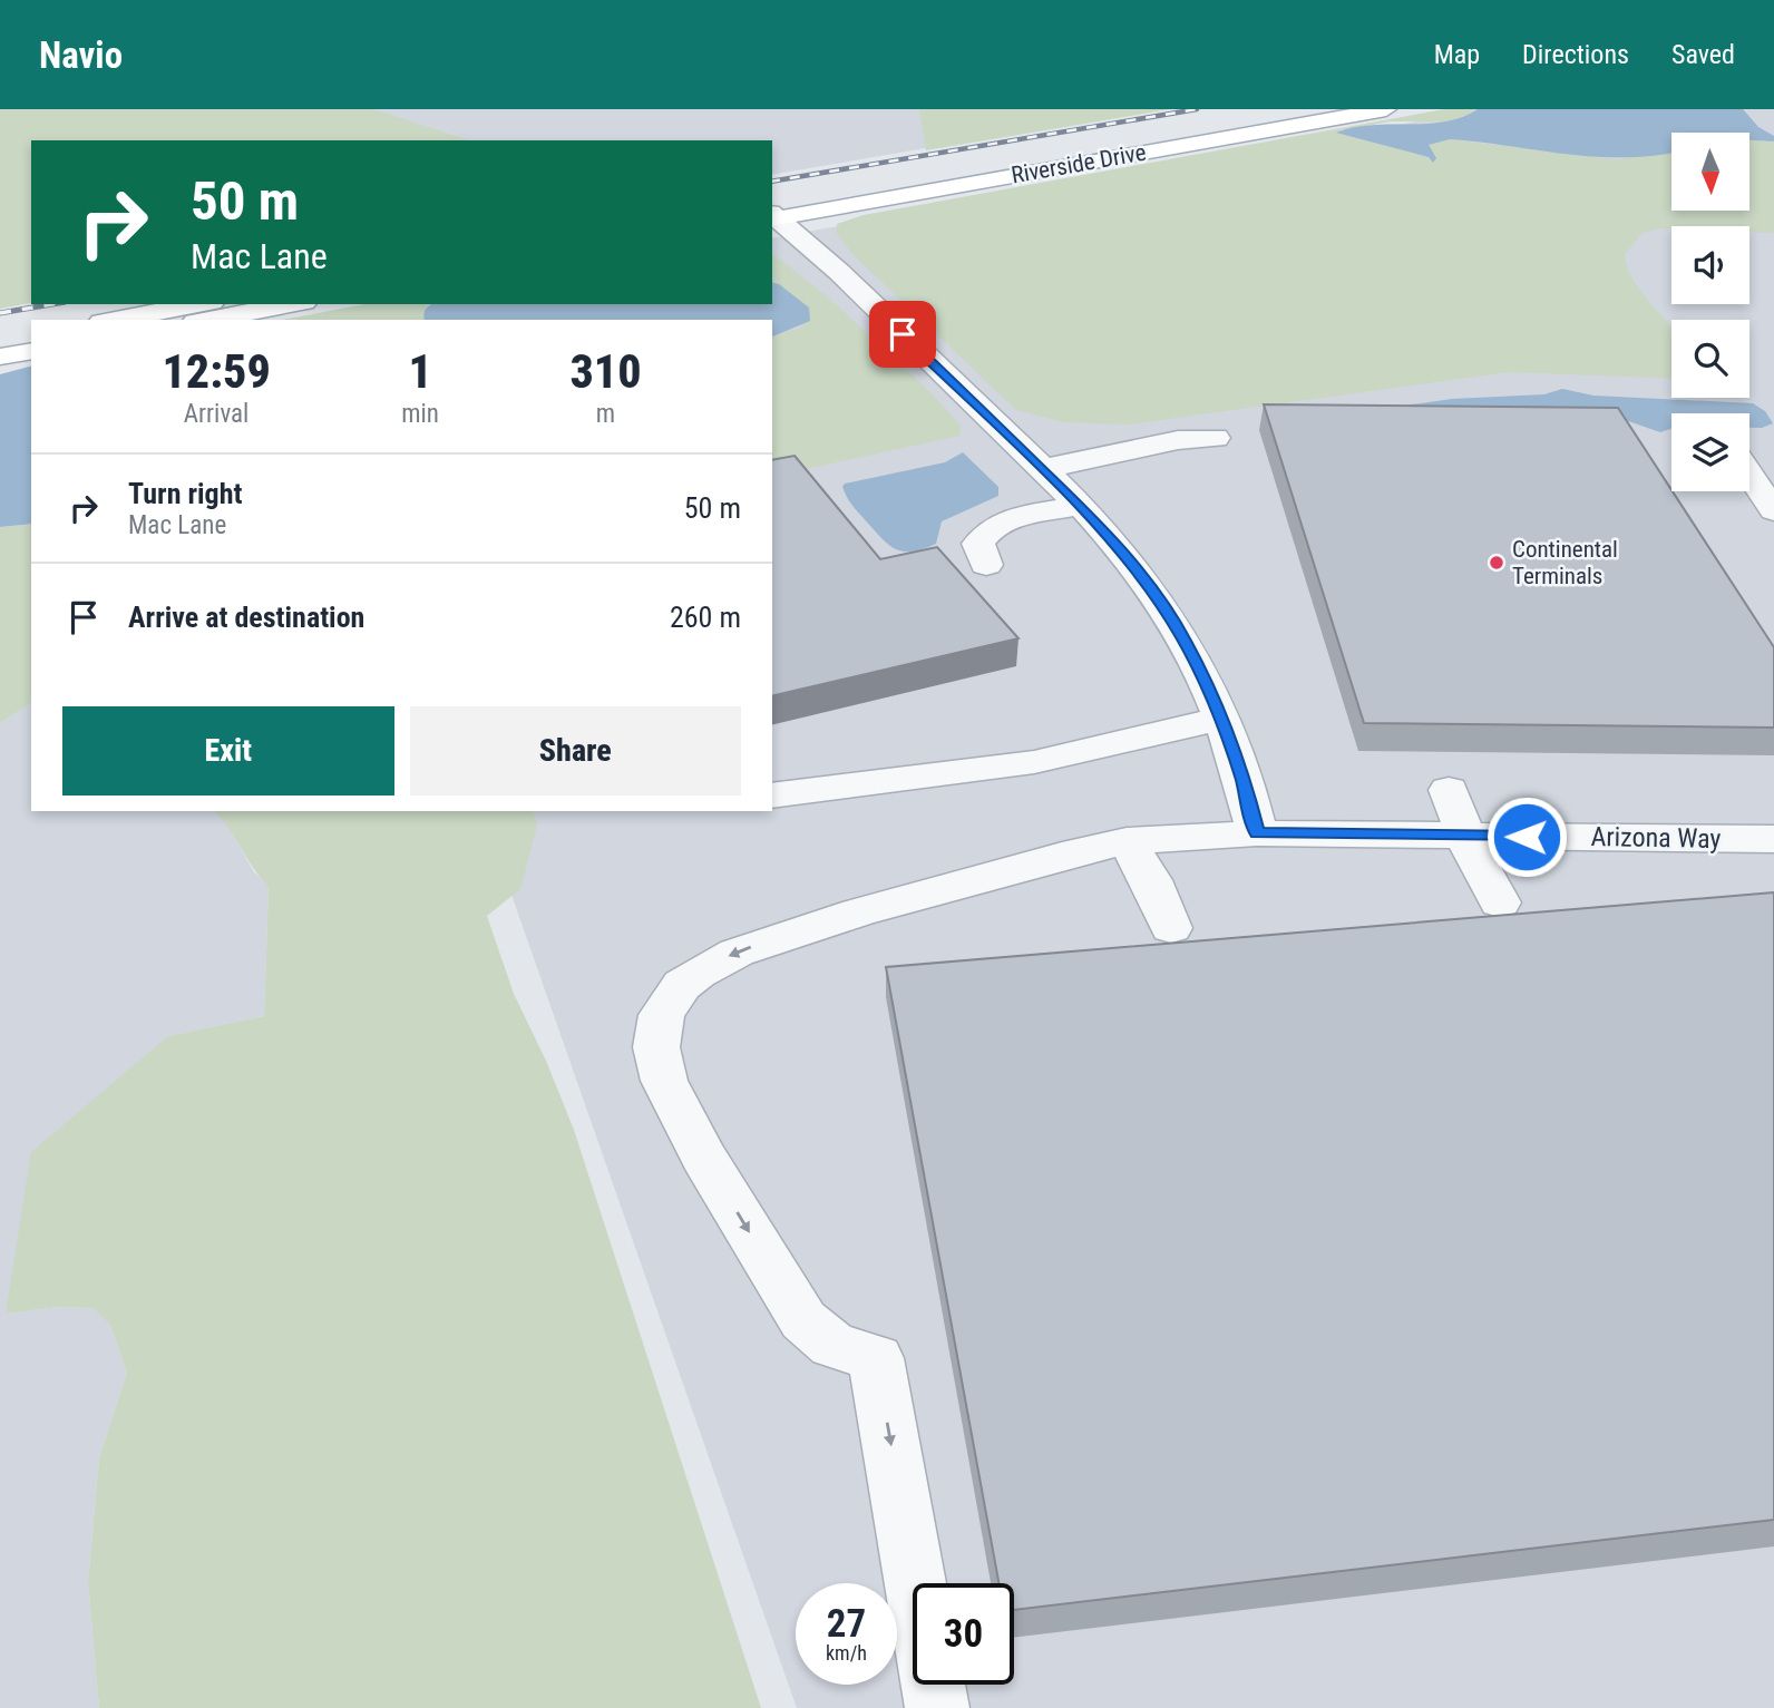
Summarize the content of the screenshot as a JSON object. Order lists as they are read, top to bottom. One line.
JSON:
{"streets":{"main road":["Riverside Drive"],"street":["Arizona Way"]},"places":["Continental Terminals"],"north":"bottom","page":{"header":"Navio","nav":["Map","Directions","Saved"],"turn":["50 m","Mac Lane"],"eta":["12:59","Arrival","1","min","310","m"],"list":[{"name":"Turn right","note":"Mac Lane","value":"50 m"},{"name":"Arrive at destination","value":"260 m"}],"buttons":["Exit","Share"],"speed":"27 km/h","limit":"30"}}
